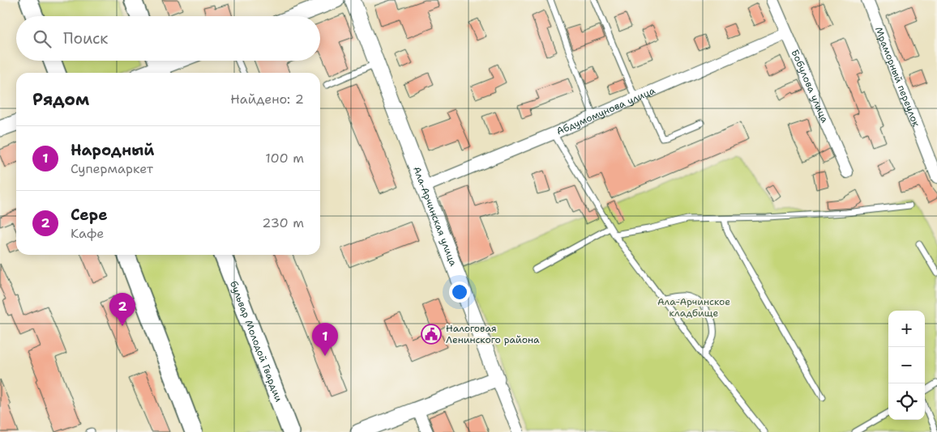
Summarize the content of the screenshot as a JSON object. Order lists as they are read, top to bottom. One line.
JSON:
{"streets":{"main road":["бульвар Молодой Гвардии"],"street":["Мраморный переулок","Бобулова улица","Абдумомунова улица","Ала-Арчинская улица"]},"crossings":[["Бобулова улица","Абдумомунова улица"],["Абдумомунова улица","Ала-Арчинская улица"]],"parks":["Ала-Арчинское кладбище"],"places":{"public building":["Налоговая Ленинского района"]},"page":{"search":"Поиск","heading":["Рядом","Найдено: 2"],"list":[{"mark":"1","name":"Народный","note":"Супермаркет","value":"100 m"},{"mark":"2","name":"Сере","note":"Кафе","value":"230 m"}],"pins":["2","1"],"map_buttons":["+","−"]}}
